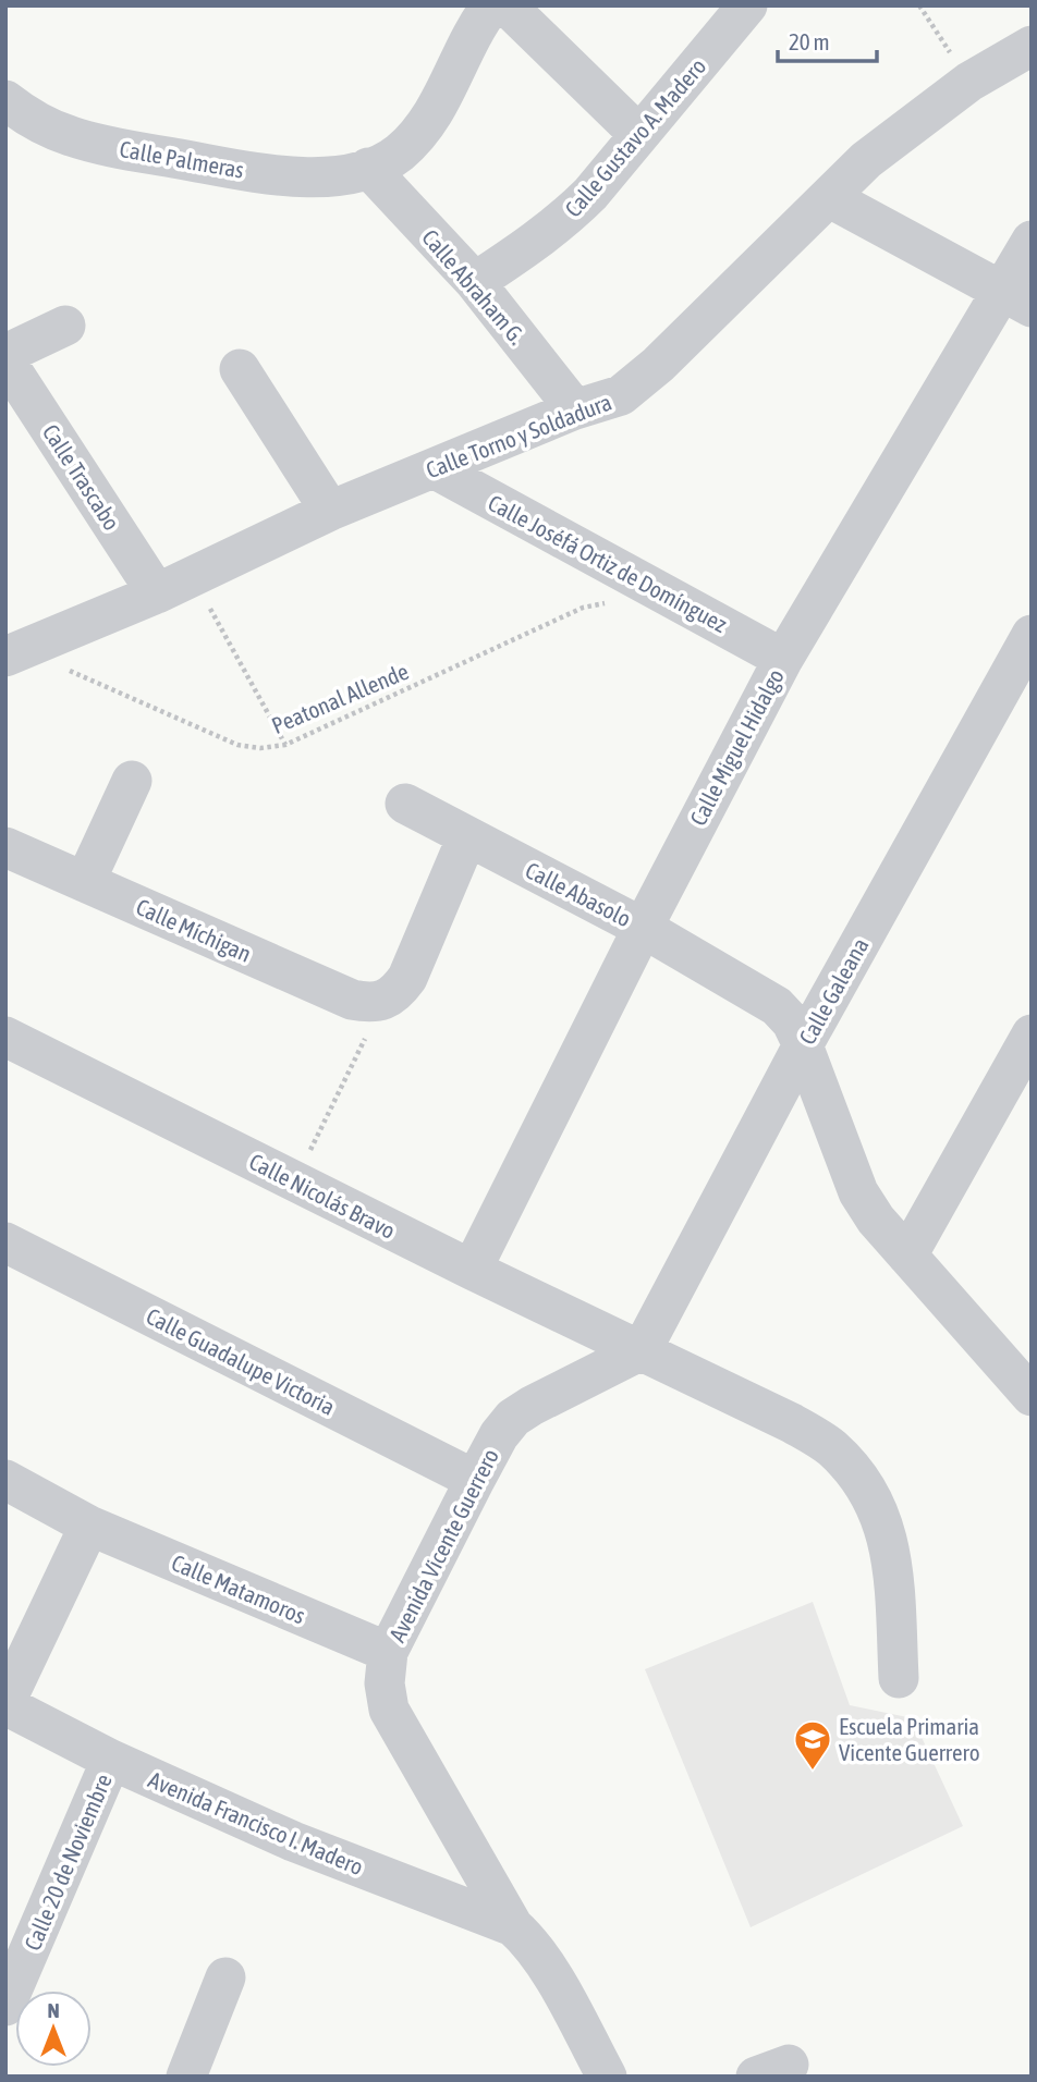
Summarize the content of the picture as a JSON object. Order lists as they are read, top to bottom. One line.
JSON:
{"streets":{"street":["Calle Gustavo A. Madero","Calle Palmeras","Calle Abraham G.","Calle Torno y Soldadura","Calle Trascabo","Calle Joséfá Ortiz de Domínguez","Calle Miguel Hidalgo","Calle Abasolo","Calle Míchigan","Calle Galeana","Calle Nicolás Bravo","Calle Guadalupe Victoria","Avenida Vicente Guerrero","Calle Matamoros","Avenida Francisco I. Madero","Calle 20 de Noviembre"],"path":["Peatonal Allende"]},"crossings":[["Calle Gustavo A. Madero","Calle Abraham G."],["Calle Palmeras","Calle Abraham G."],["Calle Abraham G.","Calle Torno y Soldadura"],["Calle Torno y Soldadura","Calle Trascabo"],["Calle Torno y Soldadura","Calle Joséfá Ortiz de Domínguez"],["Calle Torno y Soldadura","Peatonal Allende"],["Calle Joséfá Ortiz de Domínguez","Calle Miguel Hidalgo"],["Calle Miguel Hidalgo","Calle Abasolo"],["Calle Miguel Hidalgo","Calle Nicolás Bravo"],["Calle Abasolo","Calle Galeana"],["Calle Galeana","Calle Nicolás Bravo"],["Calle Galeana","Avenida Vicente Guerrero"],["Calle Nicolás Bravo","Avenida Vicente Guerrero"],["Calle Guadalupe Victoria","Avenida Vicente Guerrero"],["Avenida Vicente Guerrero","Calle Matamoros"],["Avenida Vicente Guerrero","Avenida Francisco I. Madero"],["Avenida Francisco I. Madero","Calle 20 de Noviembre"]],"places":{"school or university":["Escuela Primaria Vicente Guerrero"]},"scale_bar":"20 m","north":"top"}
